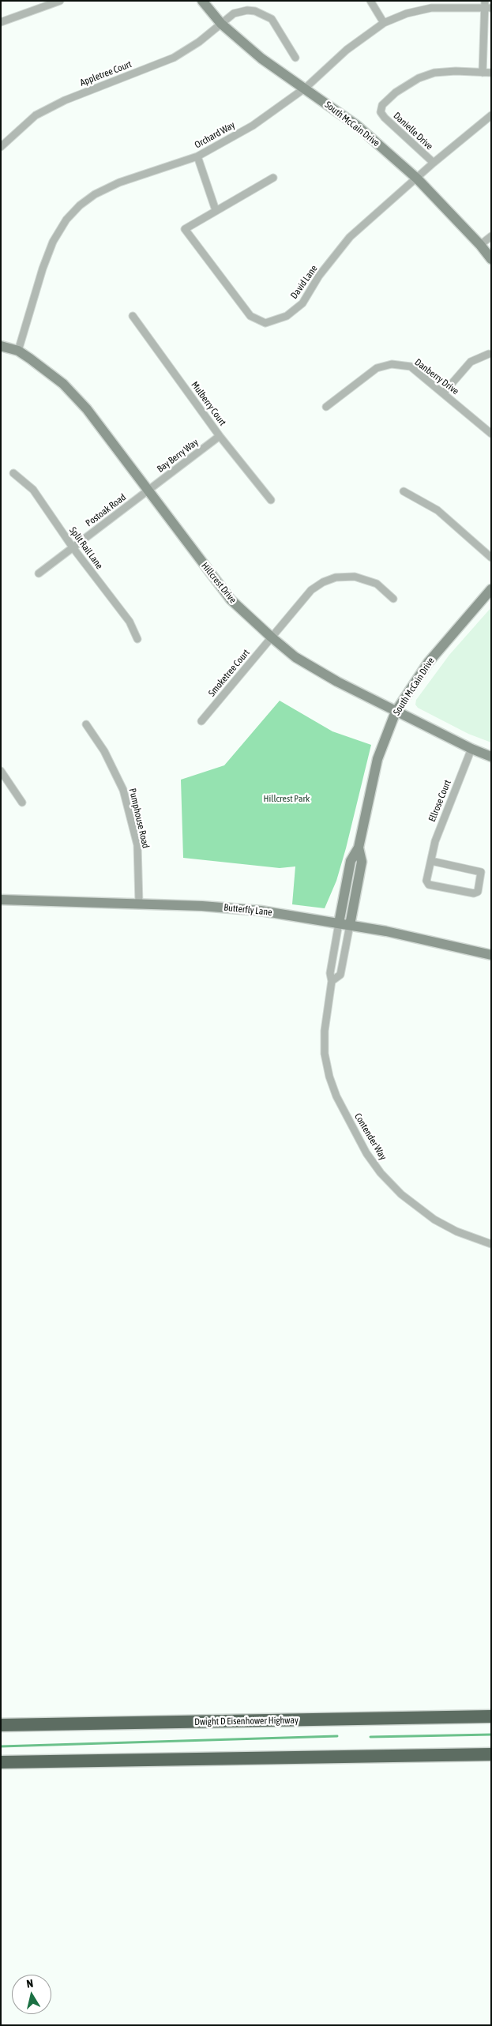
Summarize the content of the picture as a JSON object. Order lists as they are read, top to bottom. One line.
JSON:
{"streets":{"highway":["Dwight D Eisenhower Highway"],"street":["Appletree Court","South McCain Drive","Danielle Drive","Orchard Way","David Lane","Danberry Drive","Mulberry Court","Bay Berry Way","Postoak Road","Split Rail Lane","Hillcrest Drive","Smoketree Court","Ellrose Court","Pumphouse Road","Butterfly Lane","Contender Way"]},"crossings":[["Appletree Court","South McCain Drive"],["South McCain Drive","Danielle Drive"],["South McCain Drive","Orchard Way"],["South McCain Drive","David Lane"],["South McCain Drive","Hillcrest Drive"],["South McCain Drive","Butterfly Lane"],["South McCain Drive","Contender Way"],["Danielle Drive","David Lane"],["Orchard Way","Hillcrest Drive"],["Mulberry Court","Bay Berry Way"],["Bay Berry Way","Postoak Road"],["Bay Berry Way","Hillcrest Drive"],["Postoak Road","Split Rail Lane"],["Postoak Road","Hillcrest Drive"],["Hillcrest Drive","Smoketree Court"],["Hillcrest Drive","Ellrose Court"],["Pumphouse Road","Butterfly Lane"],["Butterfly Lane","Contender Way"]],"parks":["Hillcrest Park"],"north":"top"}
